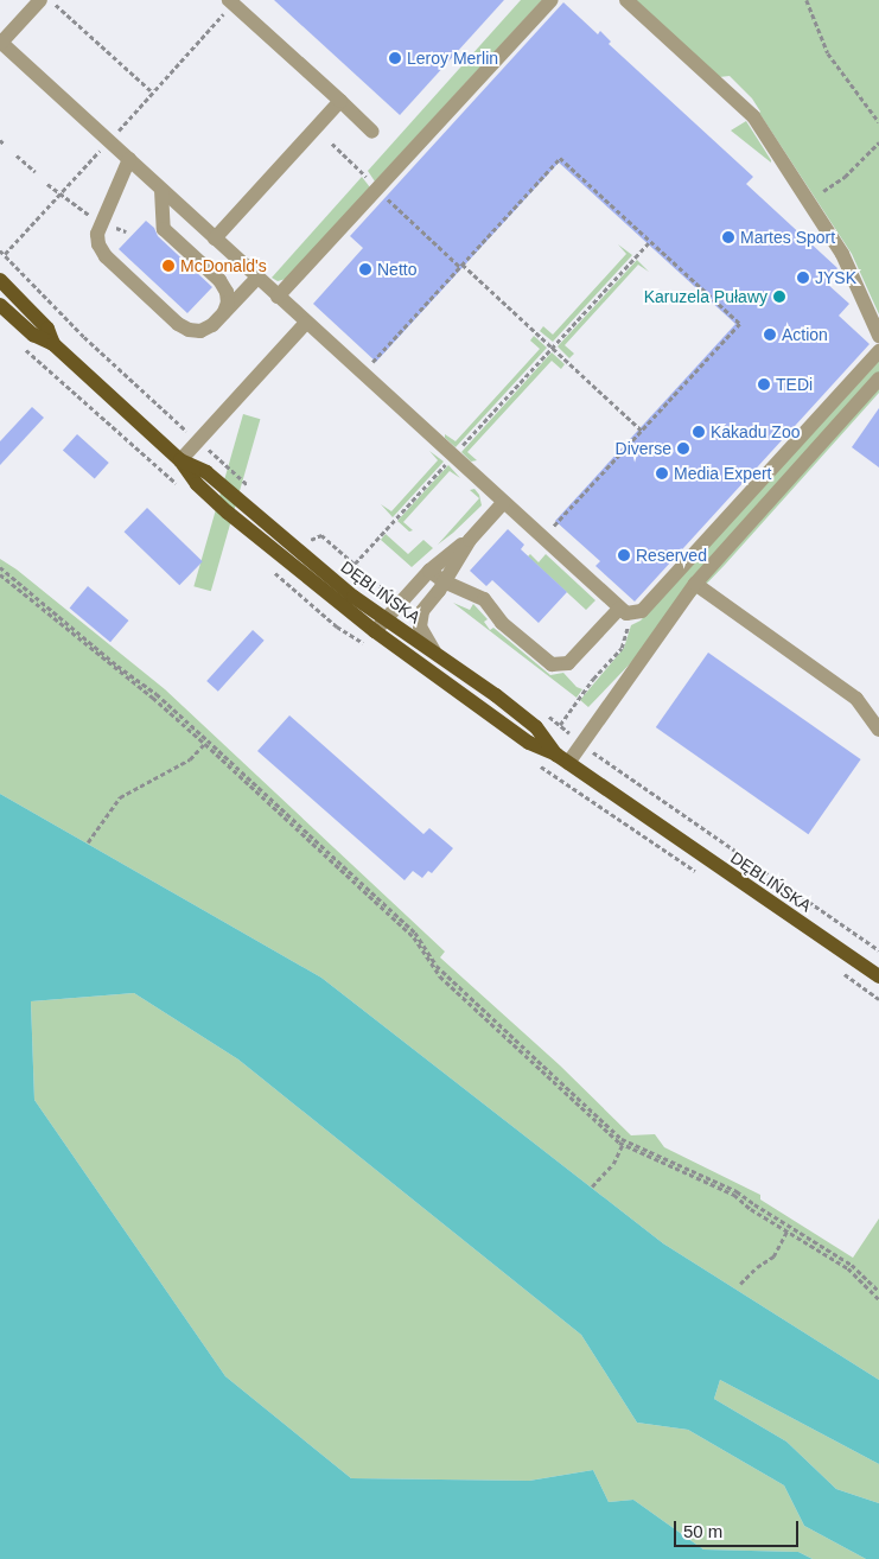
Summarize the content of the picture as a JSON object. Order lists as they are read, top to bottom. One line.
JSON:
{"streets":{"main road":["DĘBLIŃSKA"]},"places":["Leroy Merlin","Martes Sport","McDonald's","Netto","JYSK","Karuzela Puławy","Action","TEDi","Kakadu Zoo","Diverse","Media Expert","Reserved"],"scale_bar":"50 m"}
